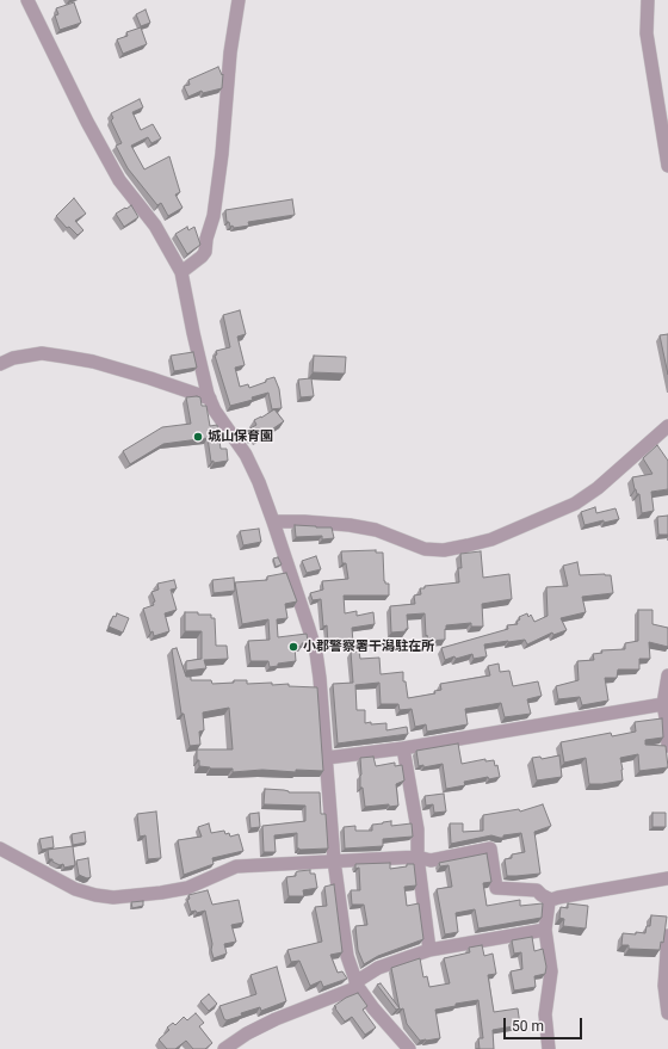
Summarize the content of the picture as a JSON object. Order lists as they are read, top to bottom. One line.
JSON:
{"places":["城山保育園","小郡警察署干潟駐在所"],"scale_bar":"50 m"}
